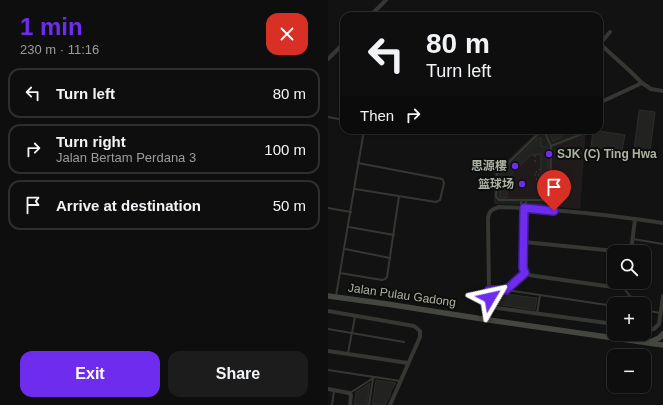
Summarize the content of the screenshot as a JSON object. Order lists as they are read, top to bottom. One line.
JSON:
{"streets":{"main road":["Jalan Pulau Gadong"]},"places":["SJK (C) Ting Hwa","思源樓","篮球场"],"page":{"heading":["1 min","230 m · 11:16"],"turn":["80 m","Turn left"],"list":[{"name":"Turn left","value":"80 m"},{"name":"Turn right","note":"Jalan Bertam Perdana 3","value":"100 m"},{"name":"Arrive at destination","value":"50 m"}],"then":"Then","map_buttons":["+","−"],"buttons":["Exit","Share"]}}
